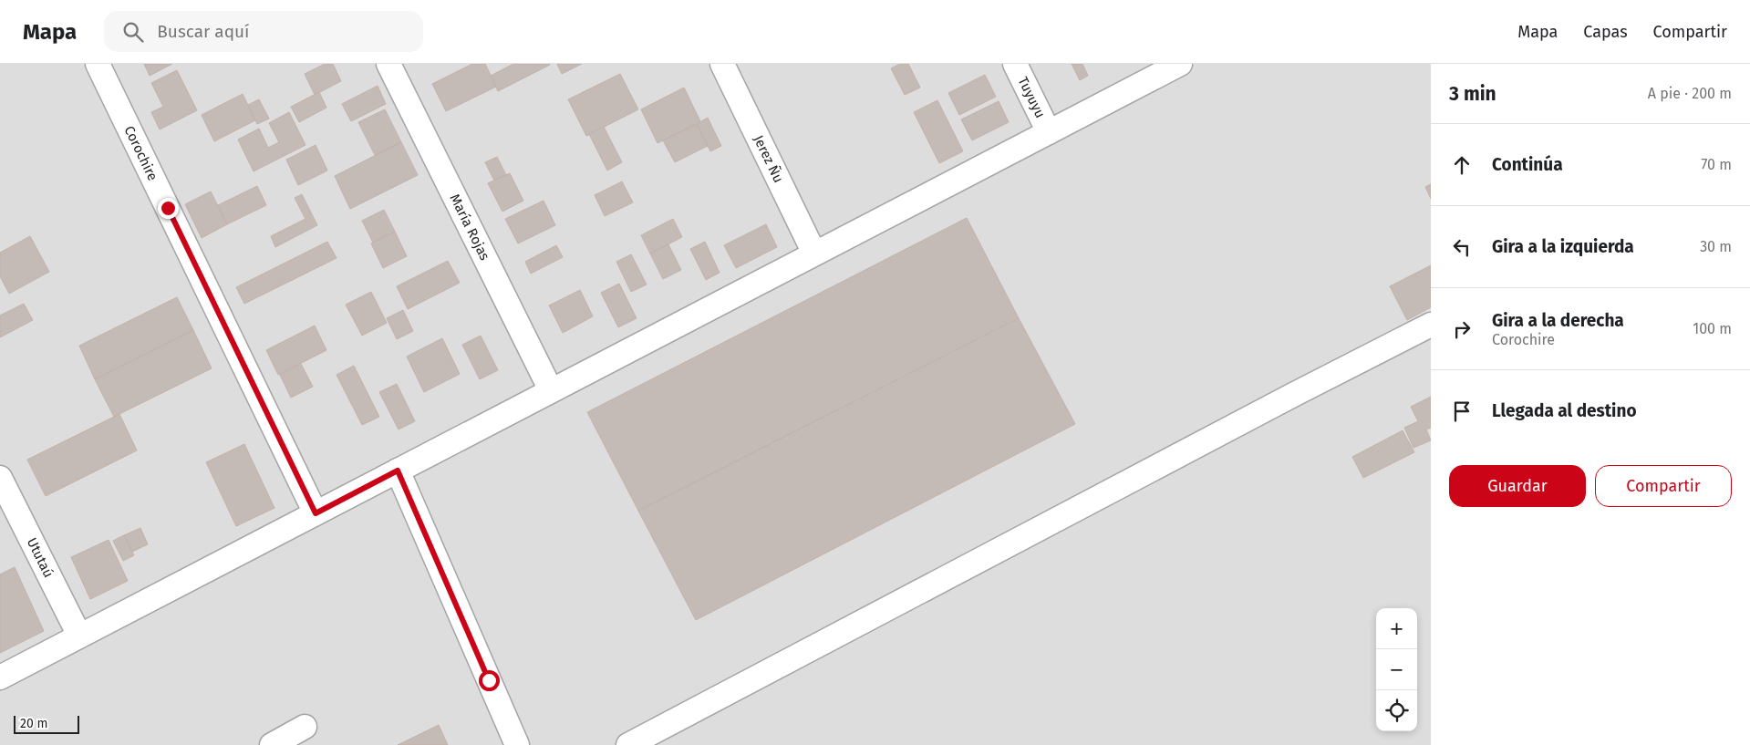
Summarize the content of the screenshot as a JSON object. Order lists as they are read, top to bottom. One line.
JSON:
{"streets":{"street":["Tuyuyu","Corochire","Jerez Ñu","María Rojas","Ututaú"]},"scale_bar":"20 m","page":{"header":"Mapa","search":"Buscar aquí","nav":["Mapa","Capas","Compartir"],"heading":["3 min","A pie · 200 m"],"list":[["Continúa","70 m"],["Gira a la izquierda","30 m"],["Gira a la derecha","Corochire","100 m"],"Llegada al destino"],"buttons":["Guardar","Compartir"],"map_buttons":["+","−"],"scale":"20 m"}}
